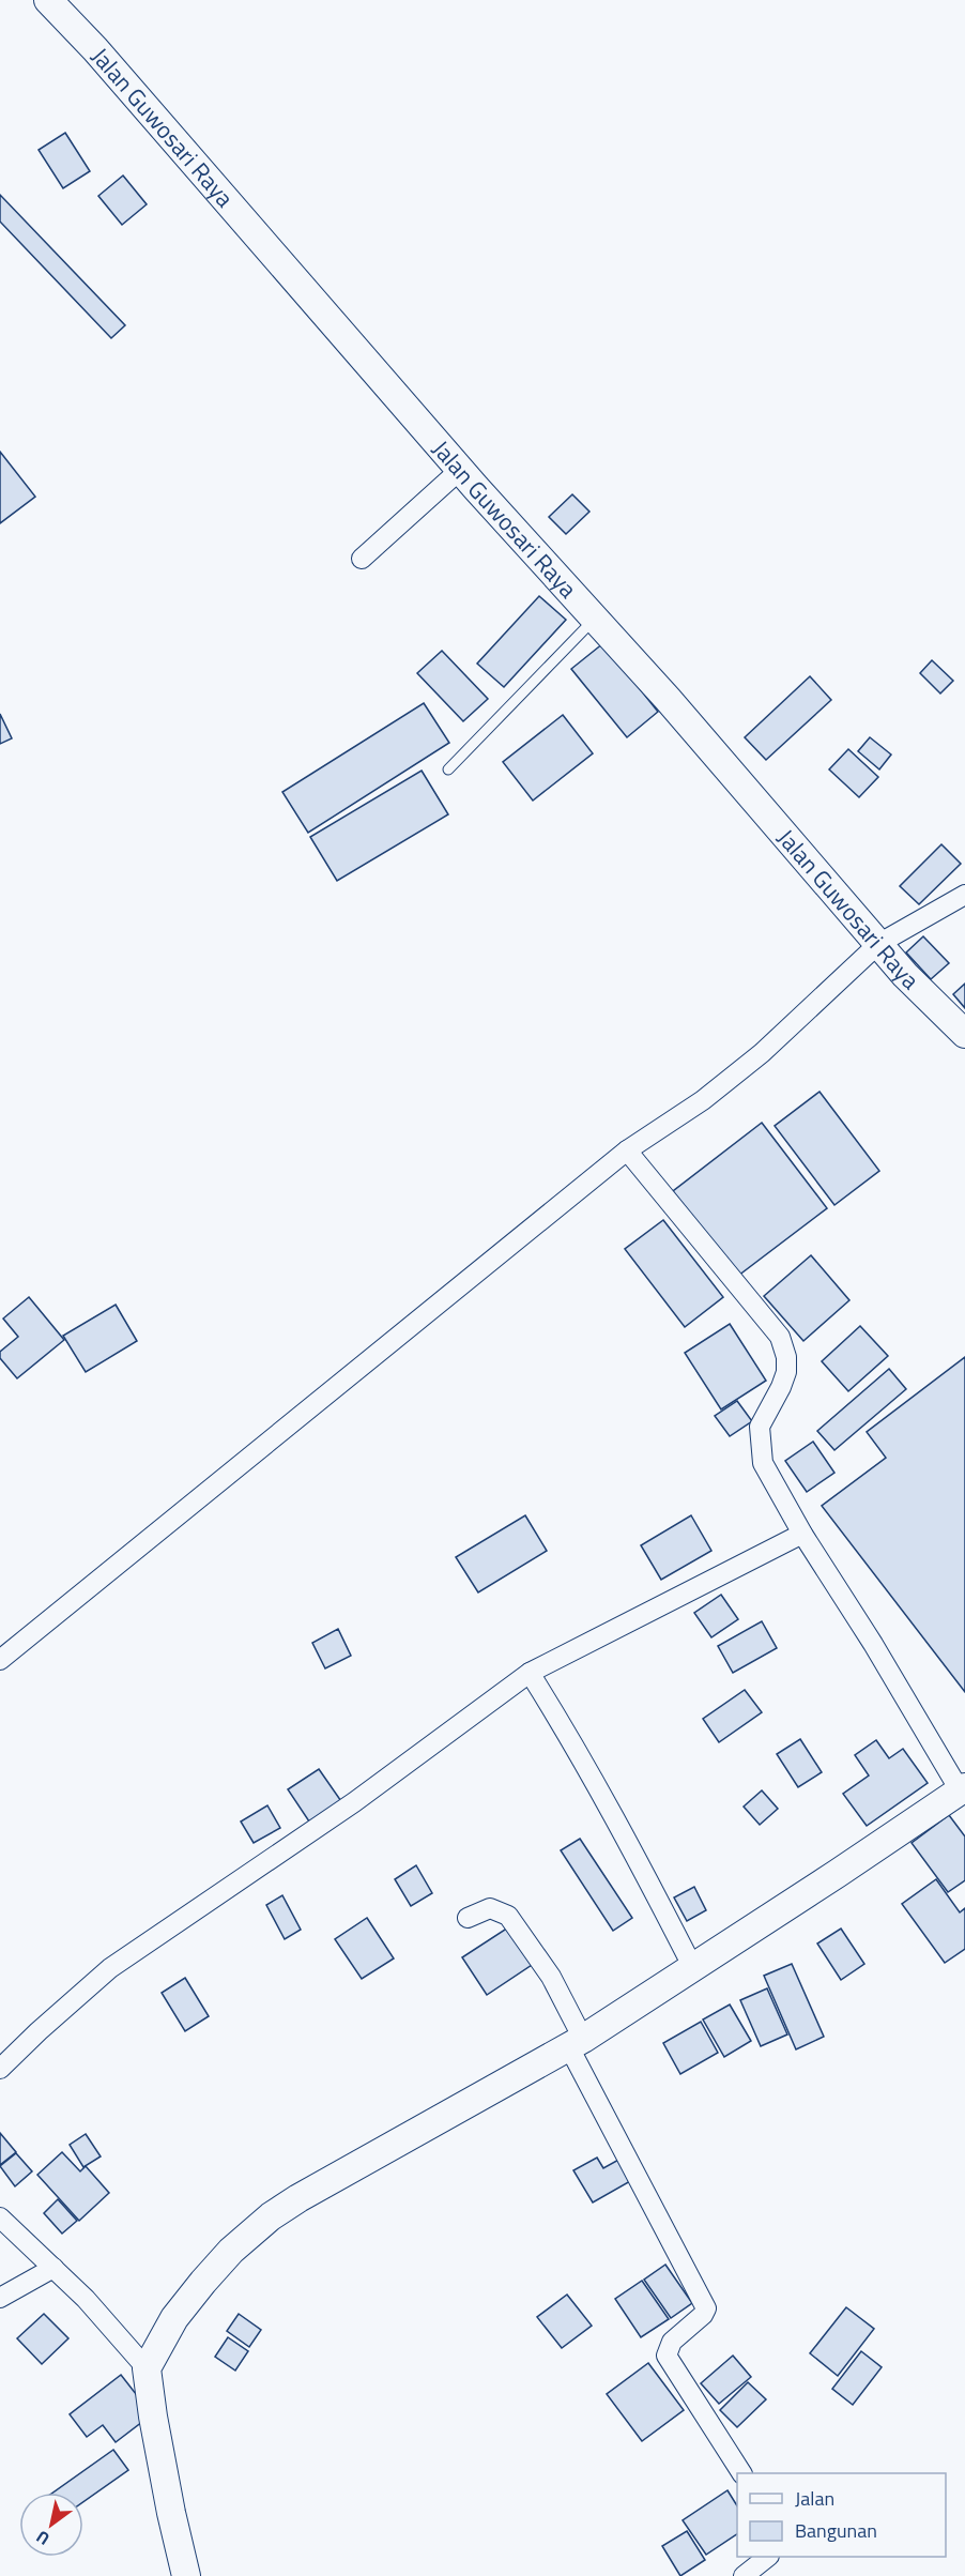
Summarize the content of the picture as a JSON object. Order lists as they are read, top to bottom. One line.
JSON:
{"streets":{"street":["Jalan Guwosari Raya"]},"legend":["Jalan","Bangunan"],"north":"bottom left"}
